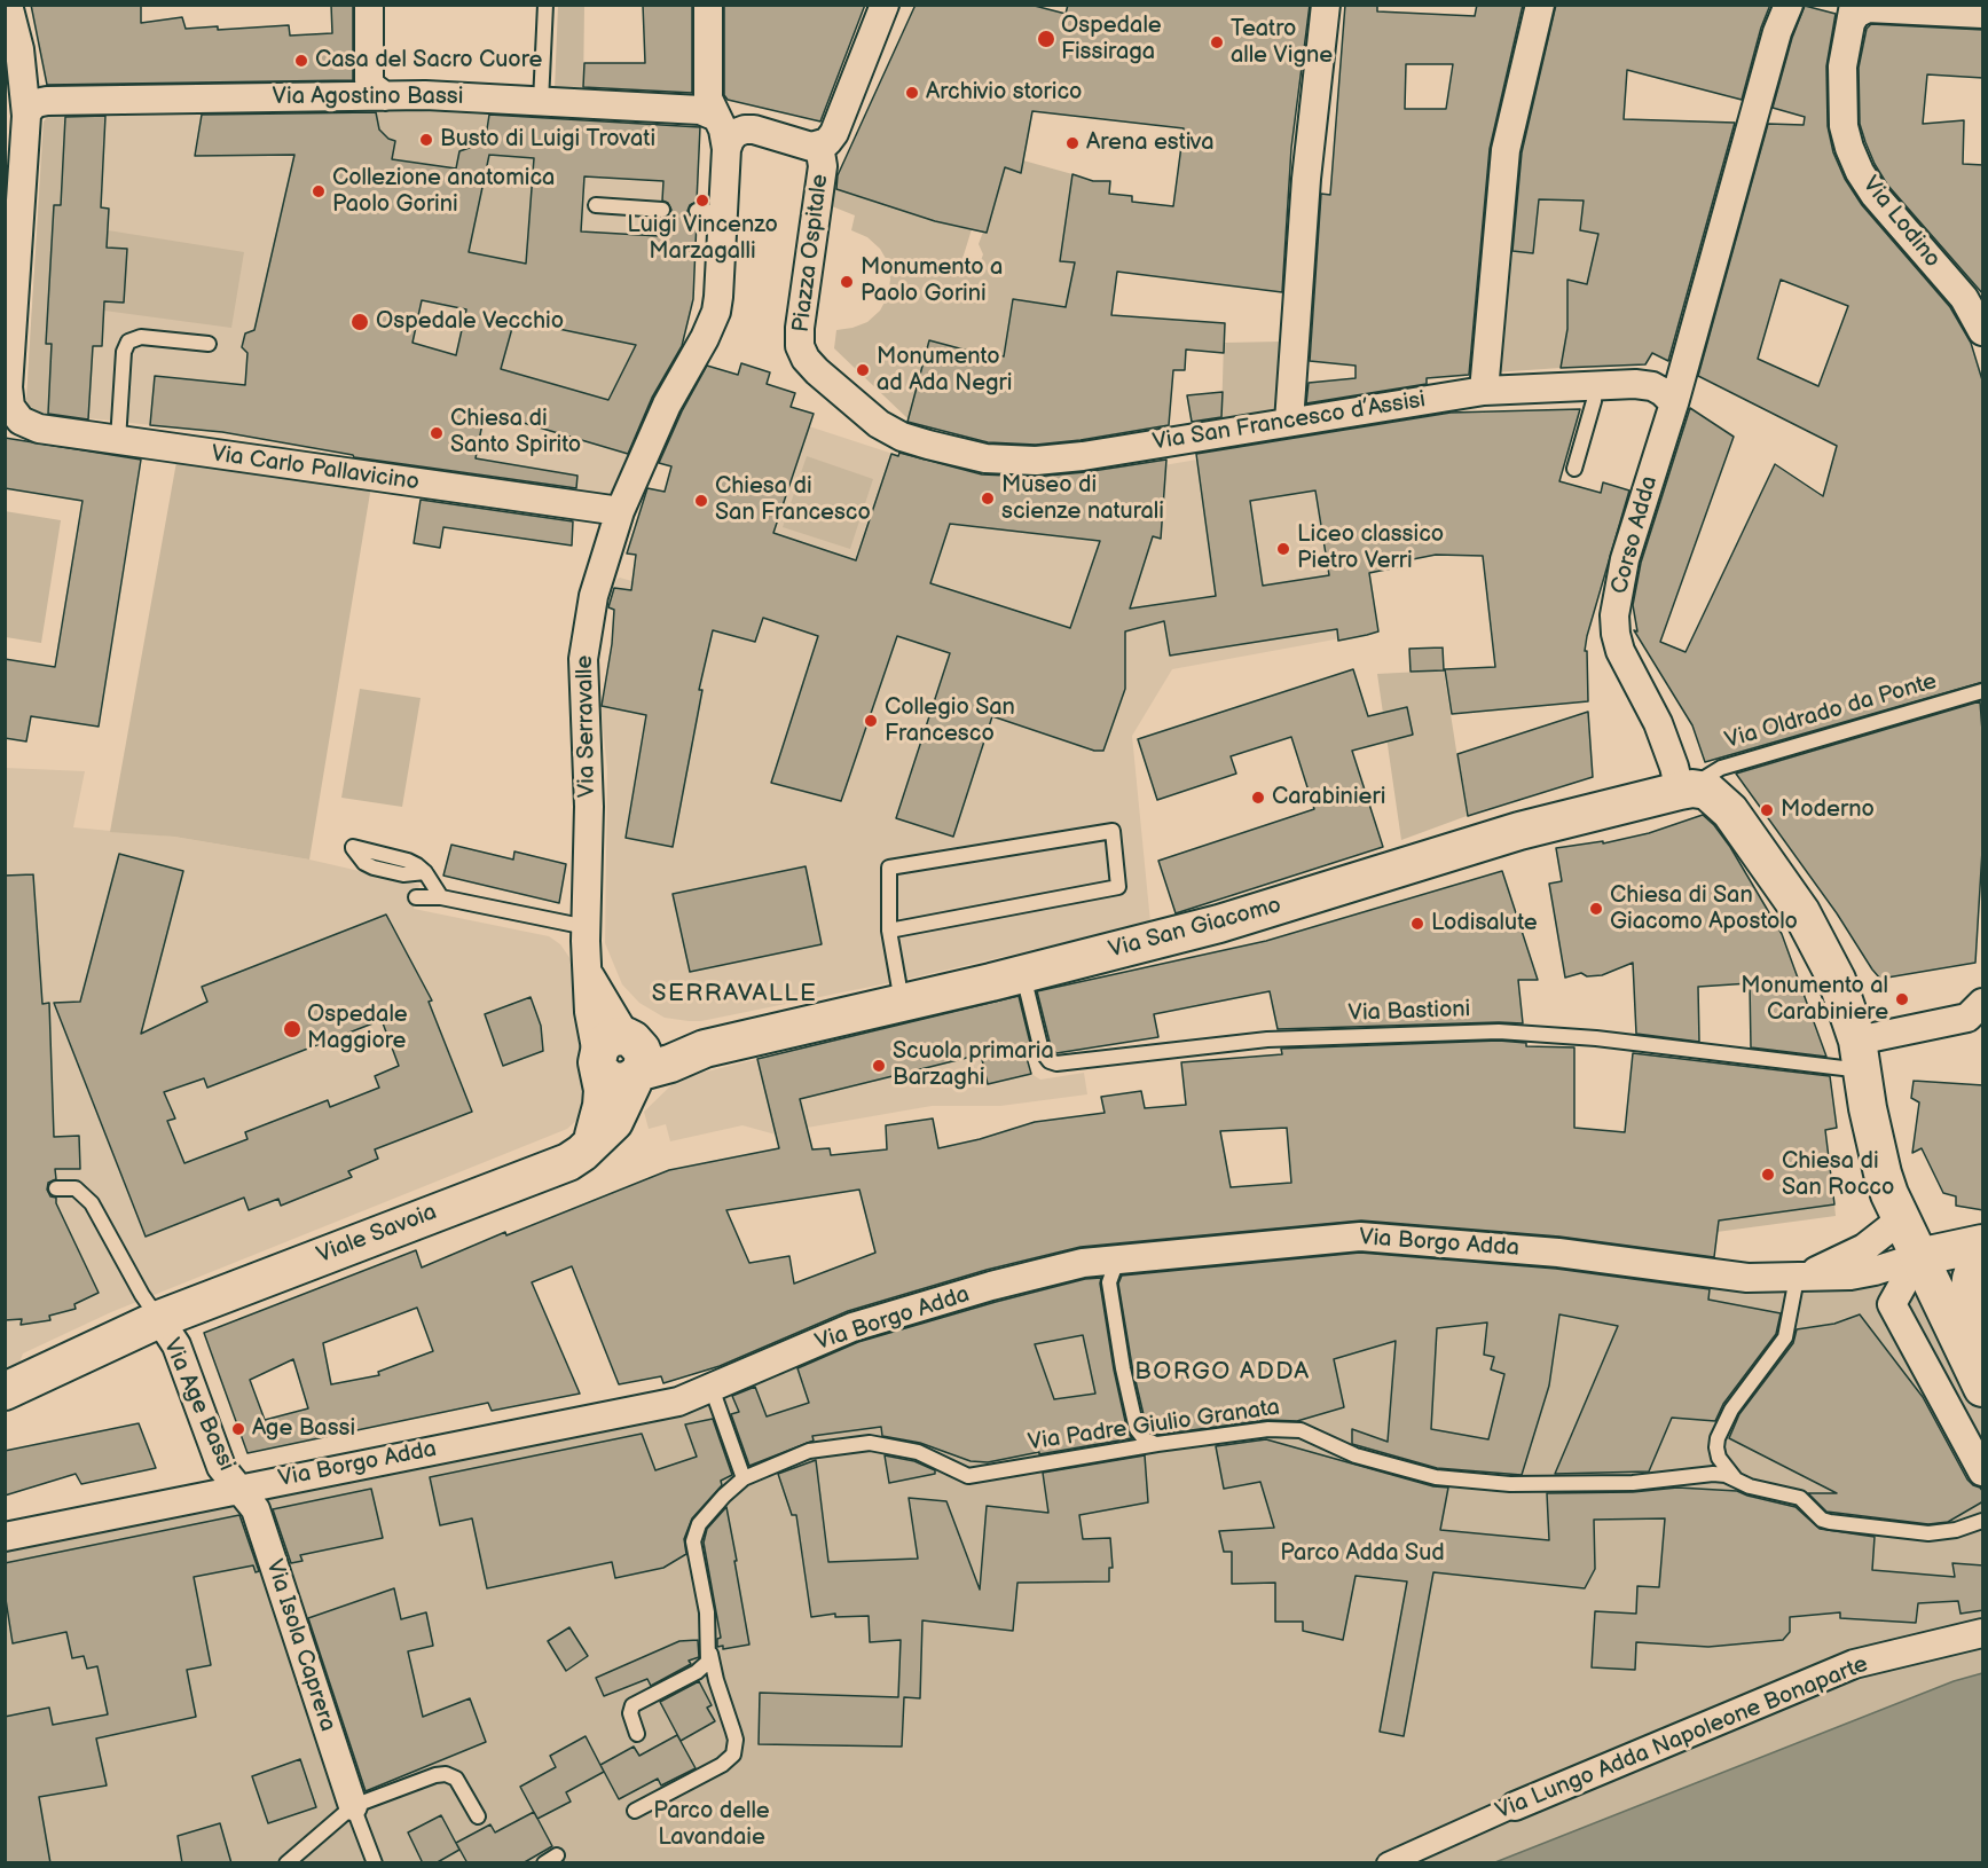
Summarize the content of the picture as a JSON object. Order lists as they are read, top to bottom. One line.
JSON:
{"streets":{"street":["Via Agostino Bassi","Via Lodino","Piazza Ospitale","Via San Francesco d’Assisi","Via Carlo Pallavicino","Corso Adda","Via Serravalle","Via San Giacomo","Viale Savoia","Via Borgo Adda","Via Age Bassi","Via Isola Caprera","Via Lungo Adda Napoleone Bonaparte"],"lane":["Via Oldrado da Ponte","Via Bastioni","Via Padre Giulio Granata"]},"crossings":[["Via Agostino Bassi","Via Carlo Pallavicino"],["Piazza Ospitale","Via San Francesco d’Assisi"],["Piazza Ospitale","Via Serravalle"],["Via San Francesco d’Assisi","Corso Adda"],["Via Carlo Pallavicino","Via Serravalle"],["Corso Adda","Via Oldrado da Ponte"],["Corso Adda","Via San Giacomo"],["Via Oldrado da Ponte","Via San Giacomo"],["Via Serravalle","Via San Giacomo"],["Via Serravalle","Viale Savoia"],["Via San Giacomo","Via Bastioni"],["Via San Giacomo","Viale Savoia"],["Viale Savoia","Via Age Bassi"],["Via Borgo Adda","Via Age Bassi"],["Via Borgo Adda","Via Isola Caprera"],["Via Age Bassi","Via Isola Caprera"]],"districts":["SERRAVALLE","BORGO ADDA"],"parks":["Parco Adda Sud","Parco delle Lavandaie"],"places":["Ospedale Fissiraga","Teatro alle Vigne","Casa del Sacro Cuore","Archivio storico","Busto di Luigi Trovati","Arena estiva","Collezione anatomica Paolo Gorini","Luigi Vincenzo Marzagalli","Monumento a Paolo Gorini","Ospedale Vecchio","Monumento ad Ada Negri","Chiesa di Santo Spirito","Museo di scienze naturali","Chiesa di San Francesco","Liceo classico Pietro Verri","Collegio San Francesco","Carabinieri","Moderno","Chiesa di San Giacomo Apostolo","Lodisalute","Monumento al Carabiniere","Ospedale Maggiore","Scuola primaria Barzaghi","Chiesa di San Rocco","Age Bassi"]}
